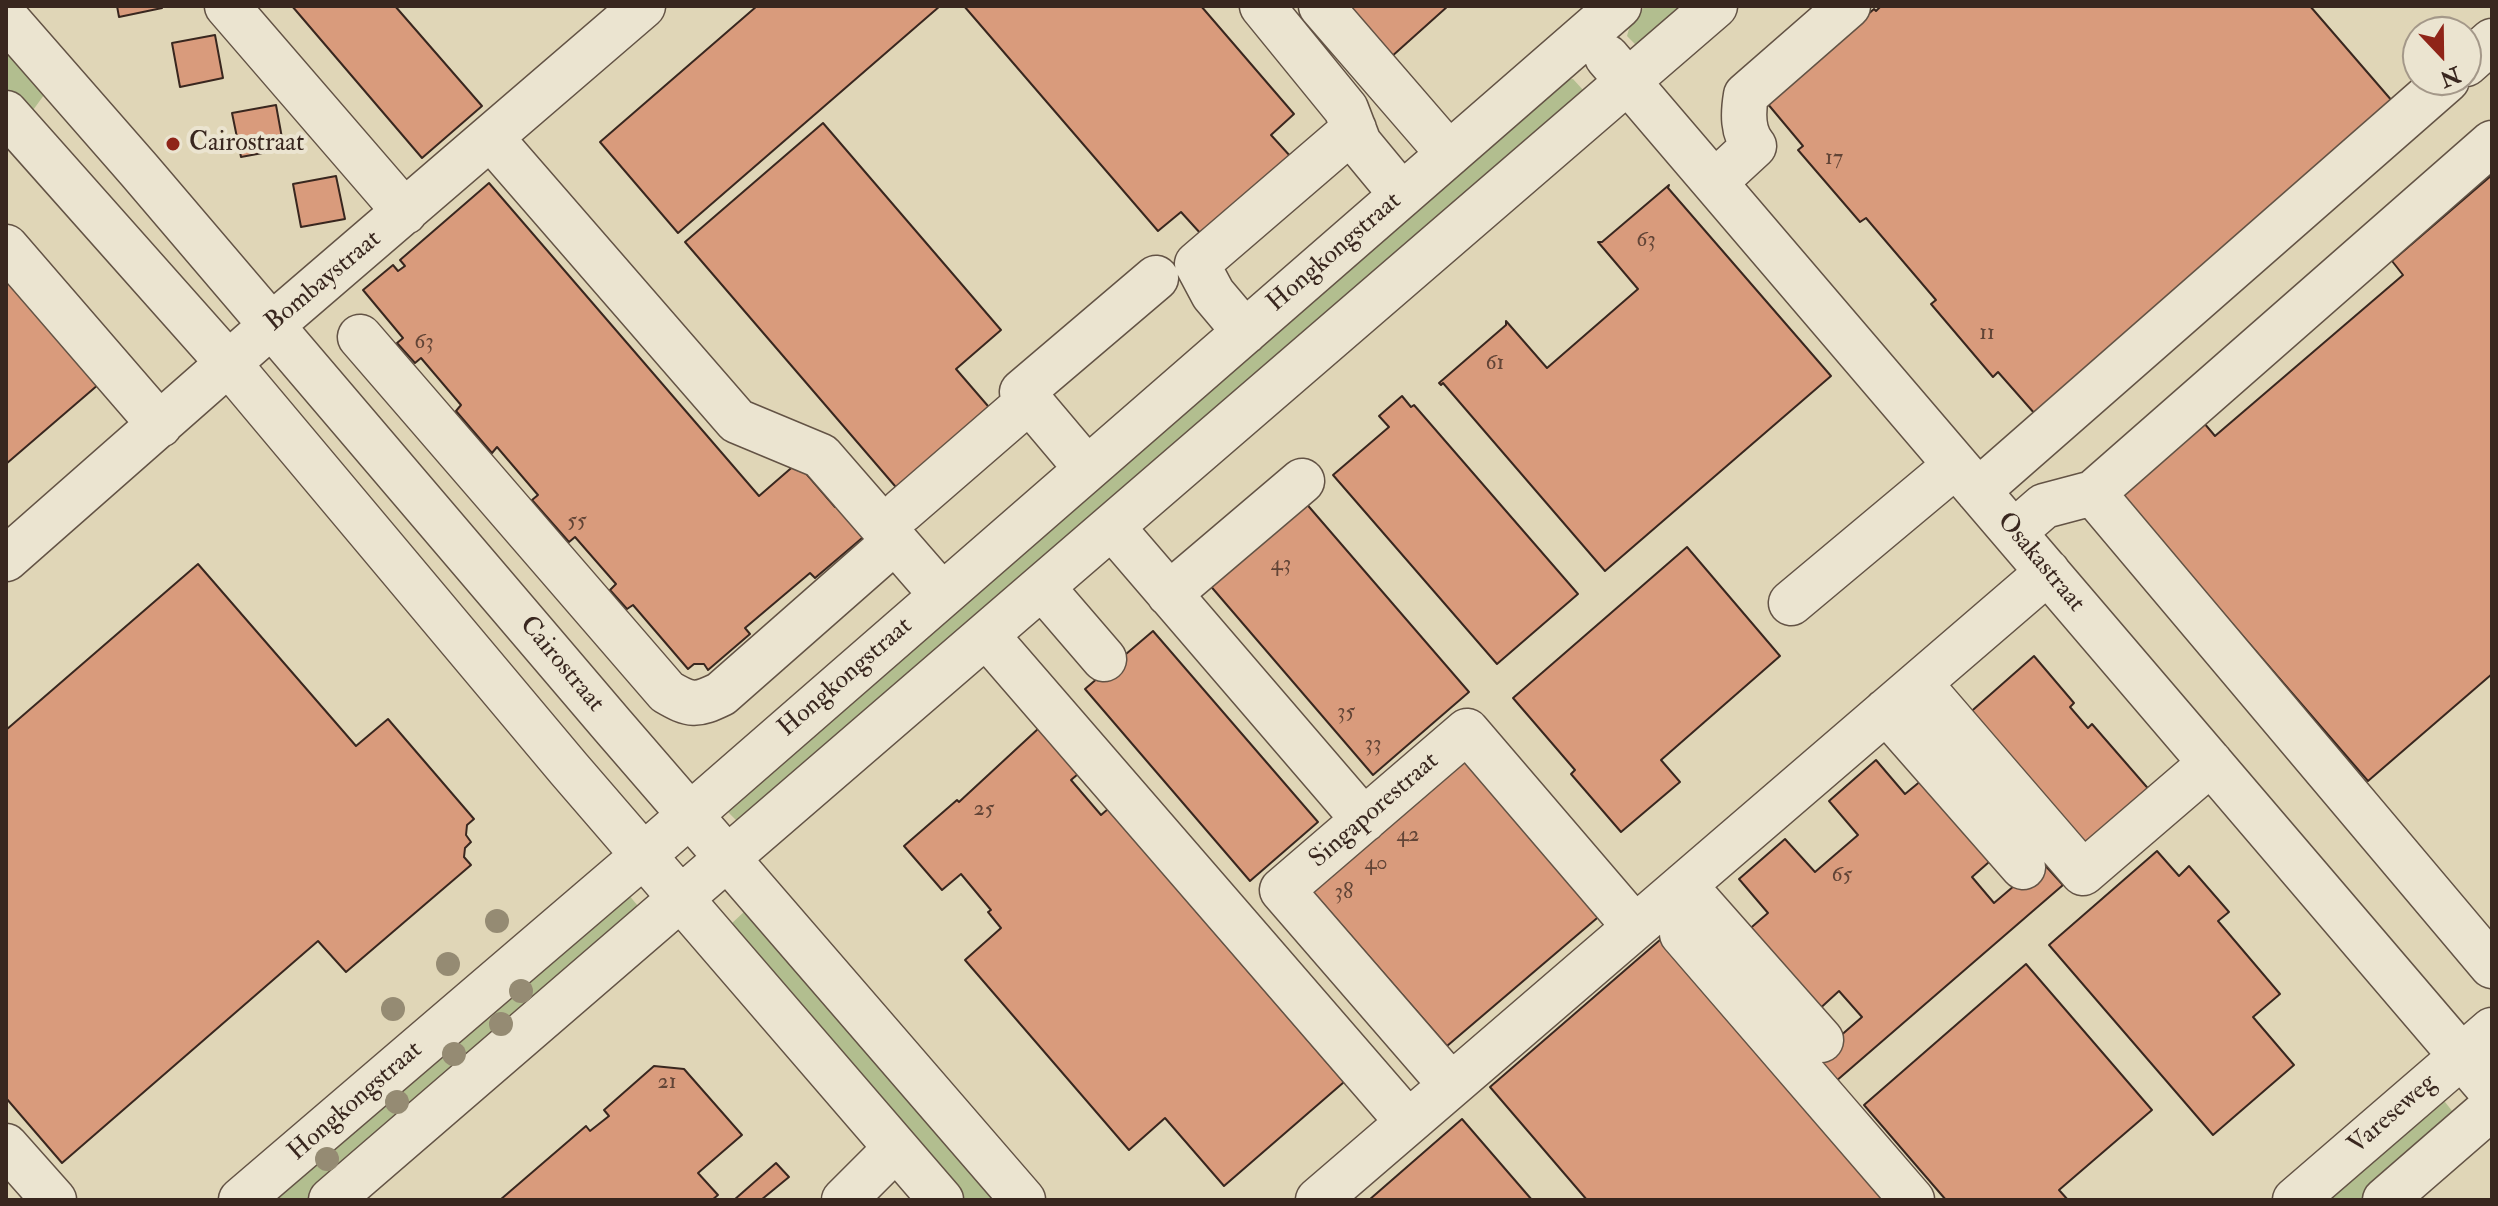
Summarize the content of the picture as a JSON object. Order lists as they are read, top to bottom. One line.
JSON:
{"streets":{"street":["Hongkongstraat","Bombaystraat","Osakastraat","Cairostraat","Singaporestraat","Vareseweg"]},"crossings":[["Hongkongstraat","Osakastraat"],["Hongkongstraat","Cairostraat"],["Bombaystraat","Cairostraat"],["Osakastraat","Vareseweg"]],"places":["Cairostraat"],"house_numbers":["17","63","11","63","61","55","43","35","33","25","42","40","65","38","21"],"north":"bottom"}
